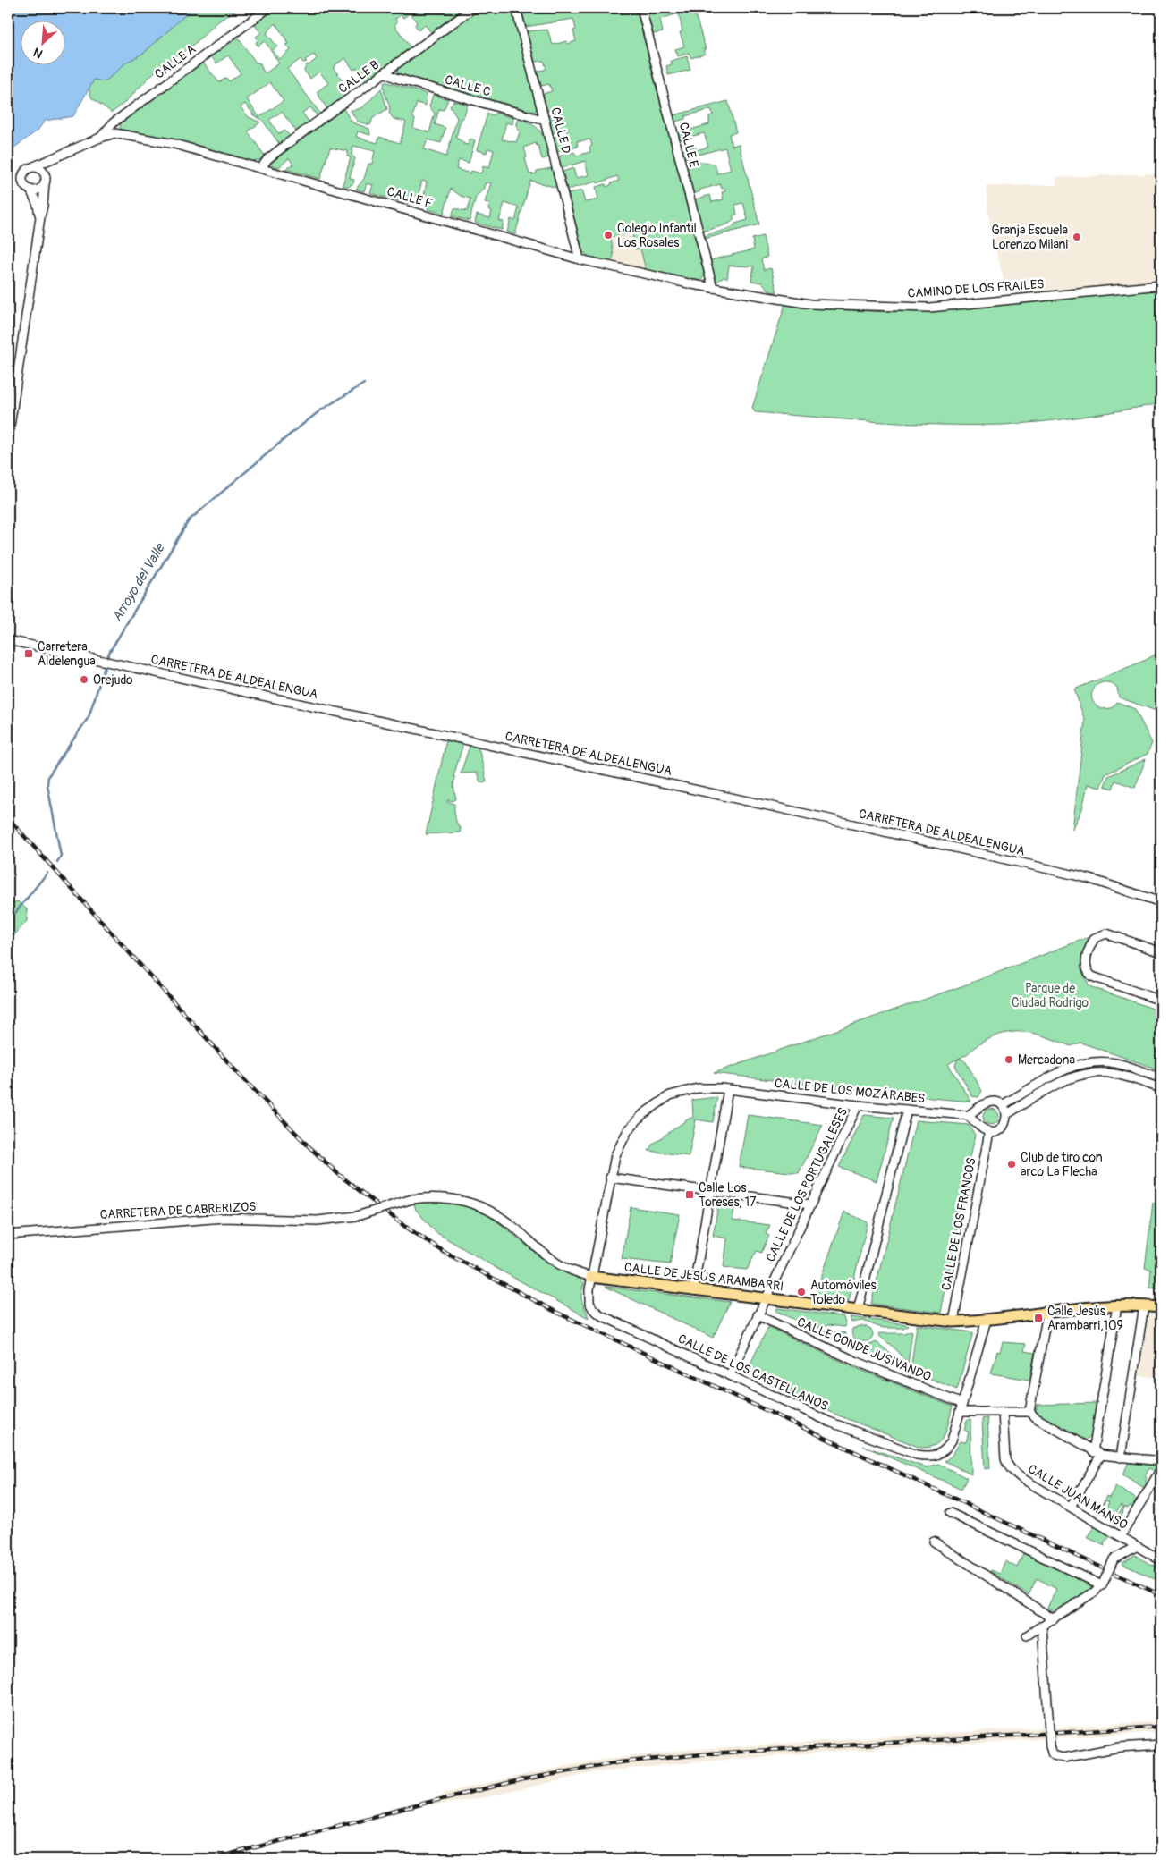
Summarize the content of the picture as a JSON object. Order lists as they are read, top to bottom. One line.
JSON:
{"streets":{"main road":["CALLE DE JESÚS ARAMBARRI"],"street":["CALLE A","CALLE B","CALLE C","CALLE D","CALLE E","CALLE F","CAMINO DE LOS FRAILES","CARRETERA DE ALDEALENGUA","CALLE DE LOS MOZÁRABES","CALLE DE LOS PORTUGALESES","CARRETERA DE CABRERIZOS","CALLE DE LOS FRANCOS","CALLE CONDE JUSIVANDO","CALLE DE LOS CASTELLANOS","CALLE JUAN MANSO"]},"crossings":[["CALLE A","CALLE F"],["CALLE B","CALLE C"],["CALLE B","CALLE F"],["CALLE C","CALLE D"],["CALLE D","CALLE F"],["CALLE E","CALLE F"],["CALLE E","CAMINO DE LOS FRAILES"],["CALLE F","CAMINO DE LOS FRAILES"],["CALLE DE LOS MOZÁRABES","CALLE DE LOS PORTUGALESES"],["CALLE DE LOS MOZÁRABES","CALLE DE LOS CASTELLANOS"],["CALLE DE LOS PORTUGALESES","CALLE DE JESÚS ARAMBARRI"],["CALLE DE LOS PORTUGALESES","CALLE CONDE JUSIVANDO"],["CALLE DE LOS PORTUGALESES","CALLE DE LOS CASTELLANOS"],["CARRETERA DE CABRERIZOS","CALLE DE JESÚS ARAMBARRI"],["CARRETERA DE CABRERIZOS","CALLE DE LOS CASTELLANOS"],["CALLE DE LOS FRANCOS","CALLE DE JESÚS ARAMBARRI"],["CALLE DE JESÚS ARAMBARRI","CALLE DE LOS CASTELLANOS"]],"water":["Arroyo del Valle"],"parks":["Parque de Ciudad Rodrigo"],"places":{"other":["Colegio Infantil Los Rosales","Granja Escuela Lorenzo Milani","Orejudo","Mercadona","Club de tiro con arco La Flecha","Automóviles Toledo"],"transit":["Carretera Aldelengua","Calle Los Toreses, 17","Calle Jesús Arambarri,109"]},"north":"bottom left"}
